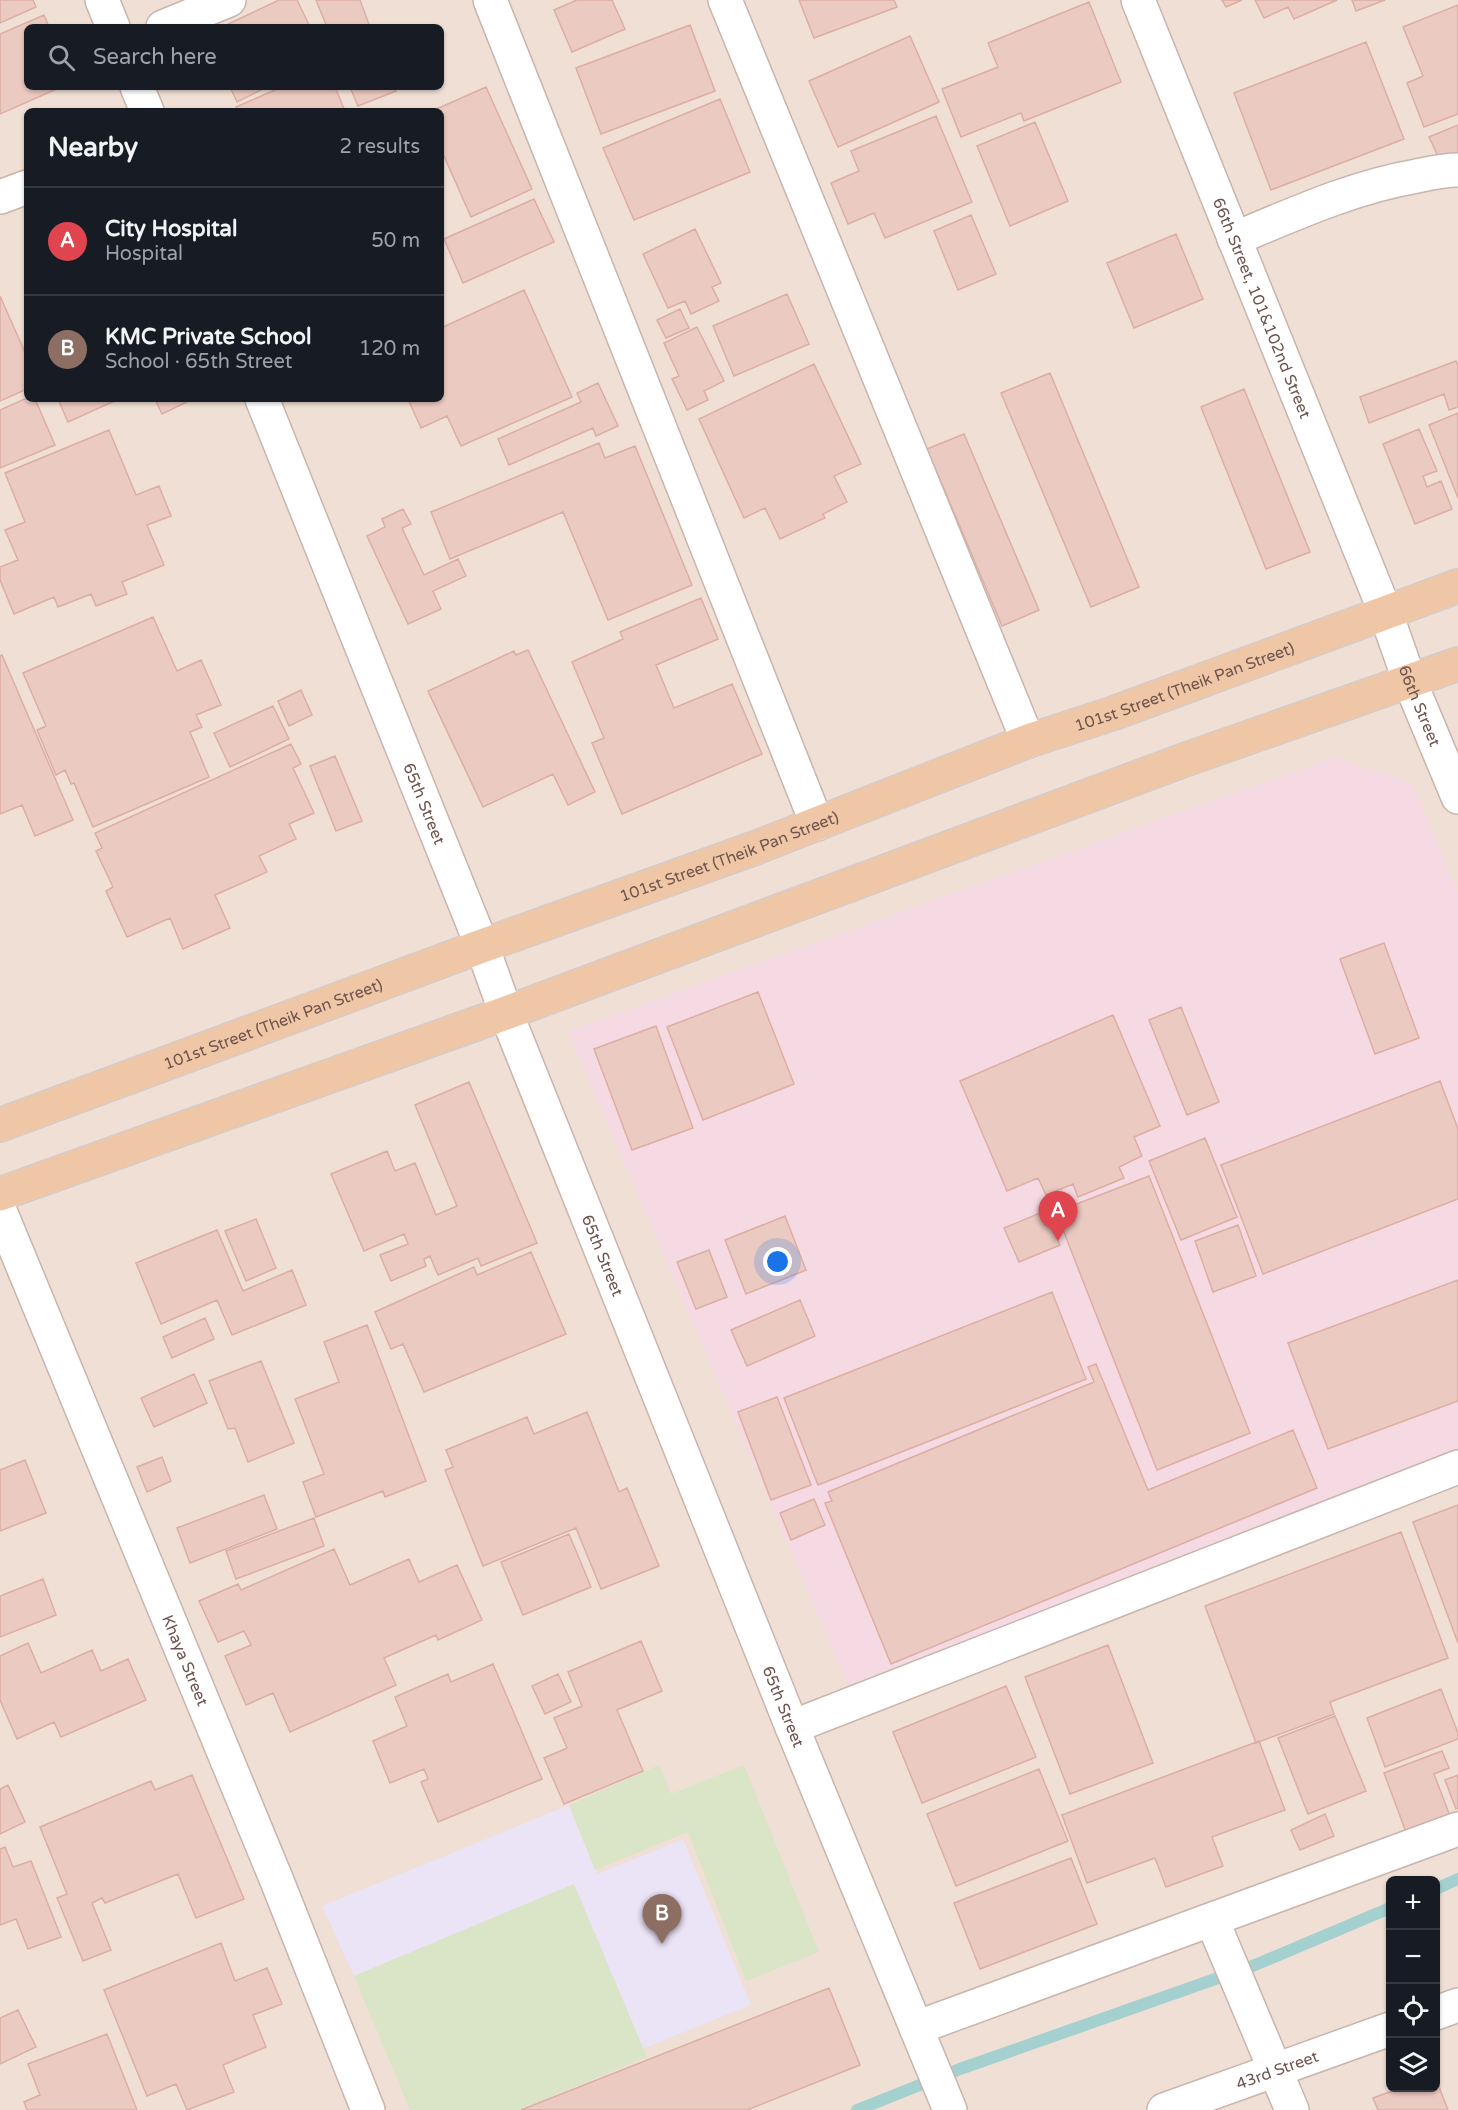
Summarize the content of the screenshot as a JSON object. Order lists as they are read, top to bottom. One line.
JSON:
{"streets":{"main road":["101st Street (Theik Pan Street)"],"street":["66th Street, 101&102nd Street","66th Street","65th Street","Khaya Street","43rd Street"]},"crossings":[["66th Street, 101&102nd Street","101st Street (Theik Pan Street)"],["66th Street, 101&102nd Street","66th Street"],["101st Street (Theik Pan Street)","66th Street"],["101st Street (Theik Pan Street)","65th Street"]],"page":{"search":"Search here","heading":["Nearby","2 results"],"list":[{"mark":"A","name":"City Hospital","note":"Hospital","value":"50 m"},{"mark":"B","name":"KMC Private School","note":"School · 65th Street","value":"120 m"}],"pins":["A","B"],"map_buttons":["+","−"]}}
